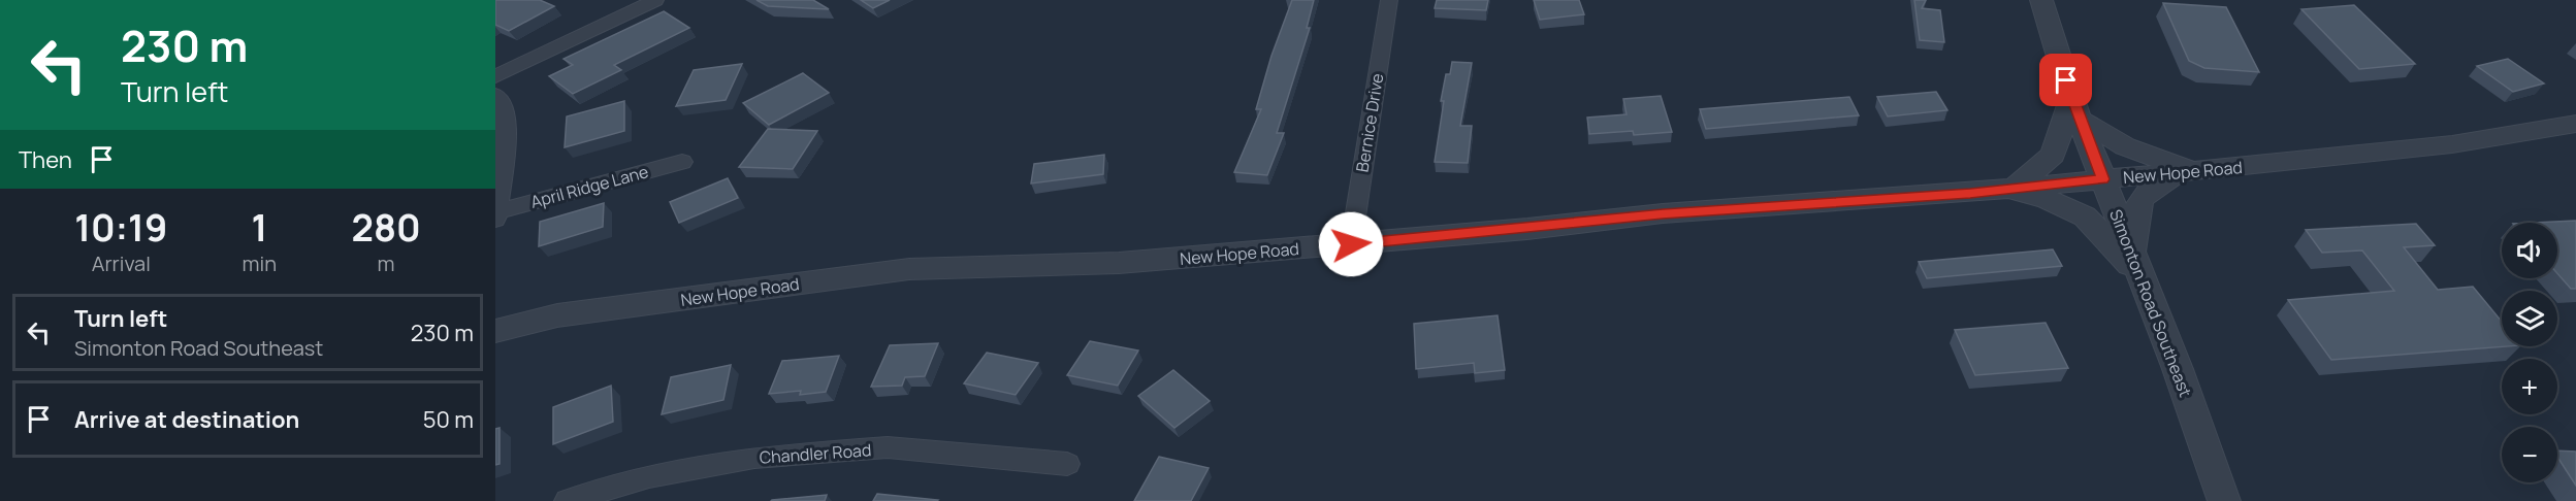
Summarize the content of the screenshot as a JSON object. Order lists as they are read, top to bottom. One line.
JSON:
{"streets":{"street":["Bernice Drive","New Hope Road","April Ridge Lane","Simonton Road Southeast","Chandler Road"]},"crossings":[["Bernice Drive","New Hope Road"],["New Hope Road","Simonton Road Southeast"]],"page":{"turn":["230 m","Turn left"],"then":"Then","eta":["10:19","Arrival","1","min","280","m"],"map_buttons":["+","−"],"list":[{"name":"Turn left","note":"Simonton Road Southeast","value":"230 m"},{"name":"Arrive at destination","value":"50 m"}]}}
